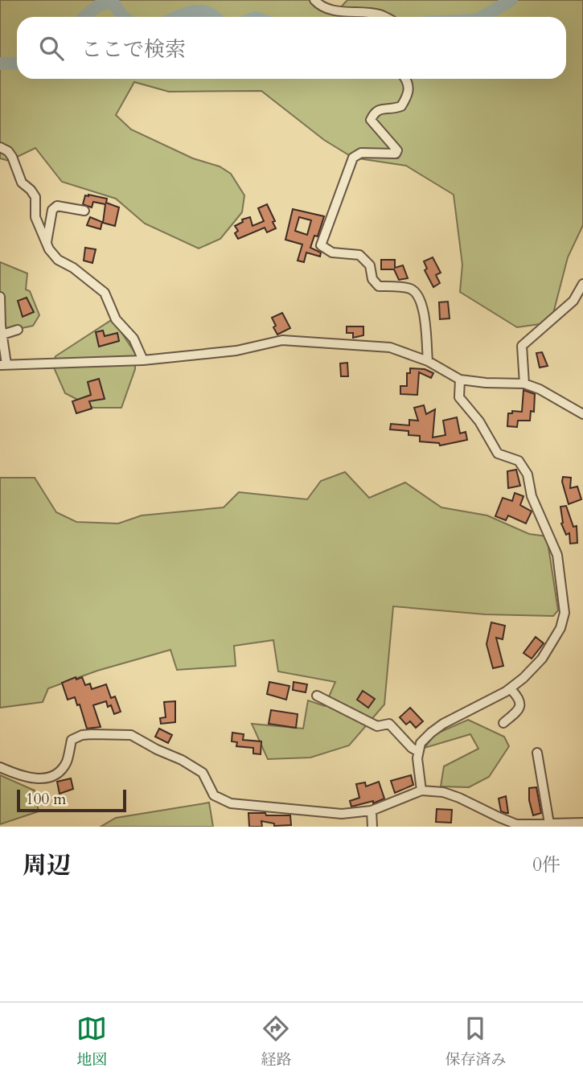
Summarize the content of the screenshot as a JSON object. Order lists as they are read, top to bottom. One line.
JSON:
{"scale_bar":"100 m","page":{"search":"ここで検索","scale":"100 m","heading":["周辺","0件"],"nav":["地図","経路","保存済み"]}}
